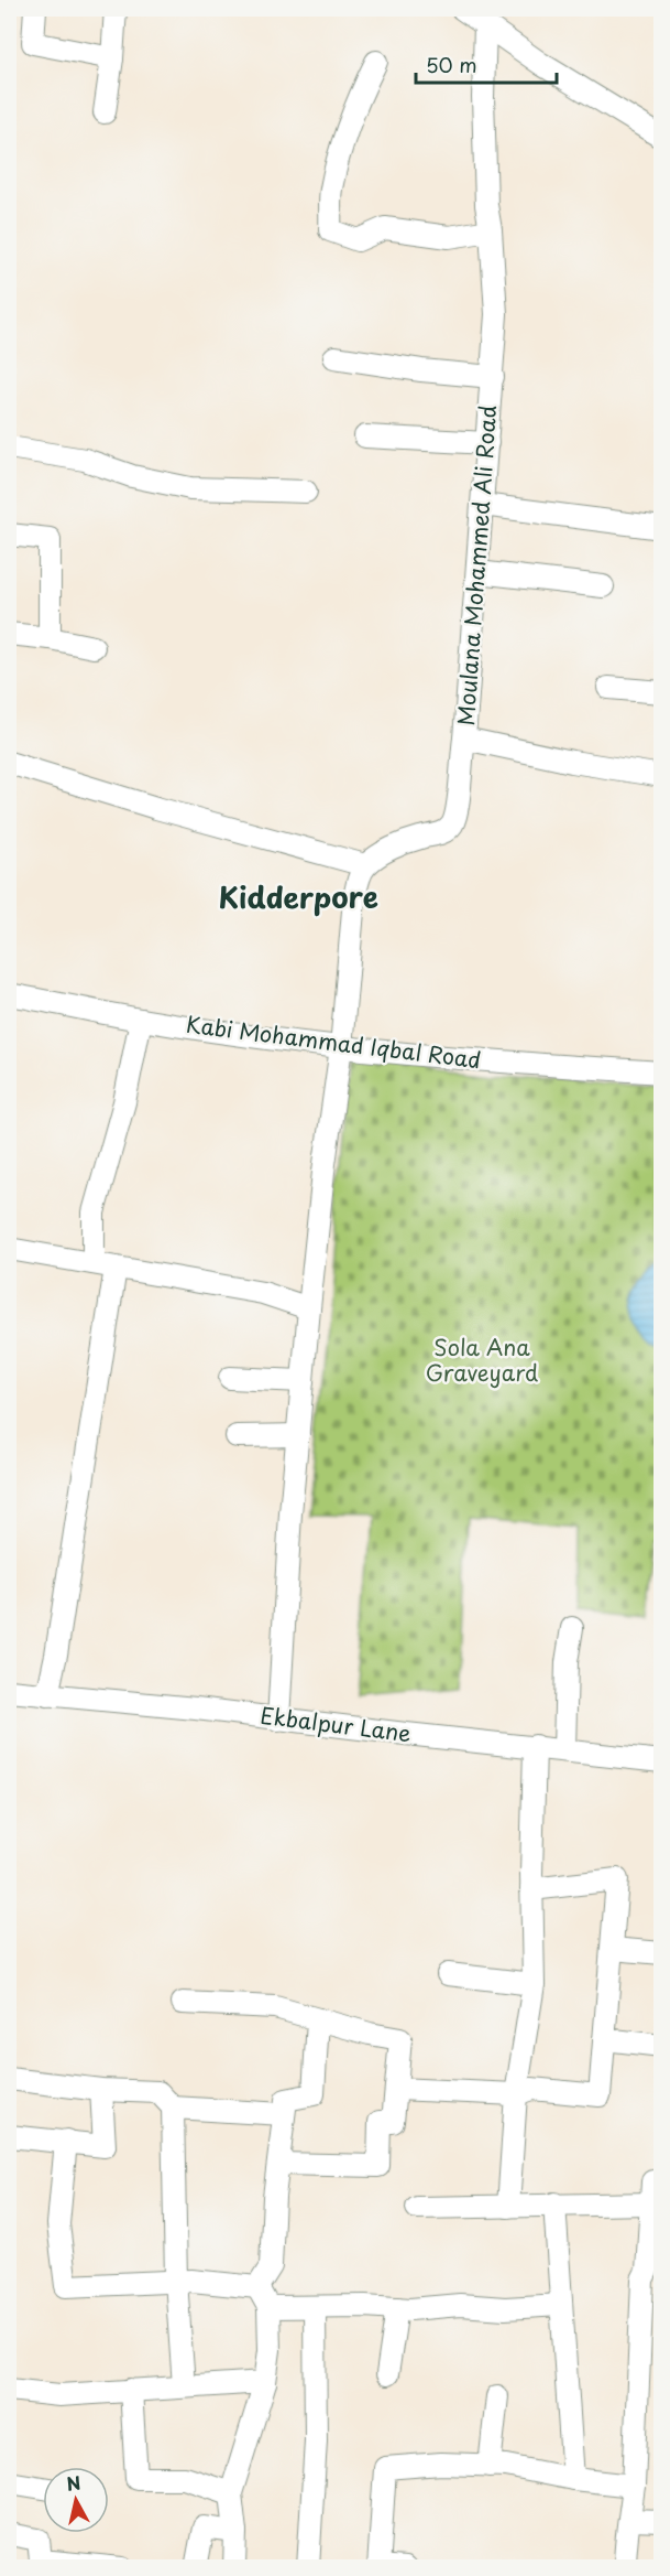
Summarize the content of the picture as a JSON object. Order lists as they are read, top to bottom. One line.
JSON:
{"streets":{"street":["Moulana Mohammed Ali Road","Kabi Mohammad Iqbal Road","Ekbalpur Lane"]},"districts":["Kidderpore"],"parks":["Sola Ana Graveyard"],"scale_bar":"50 m","north":"top"}
